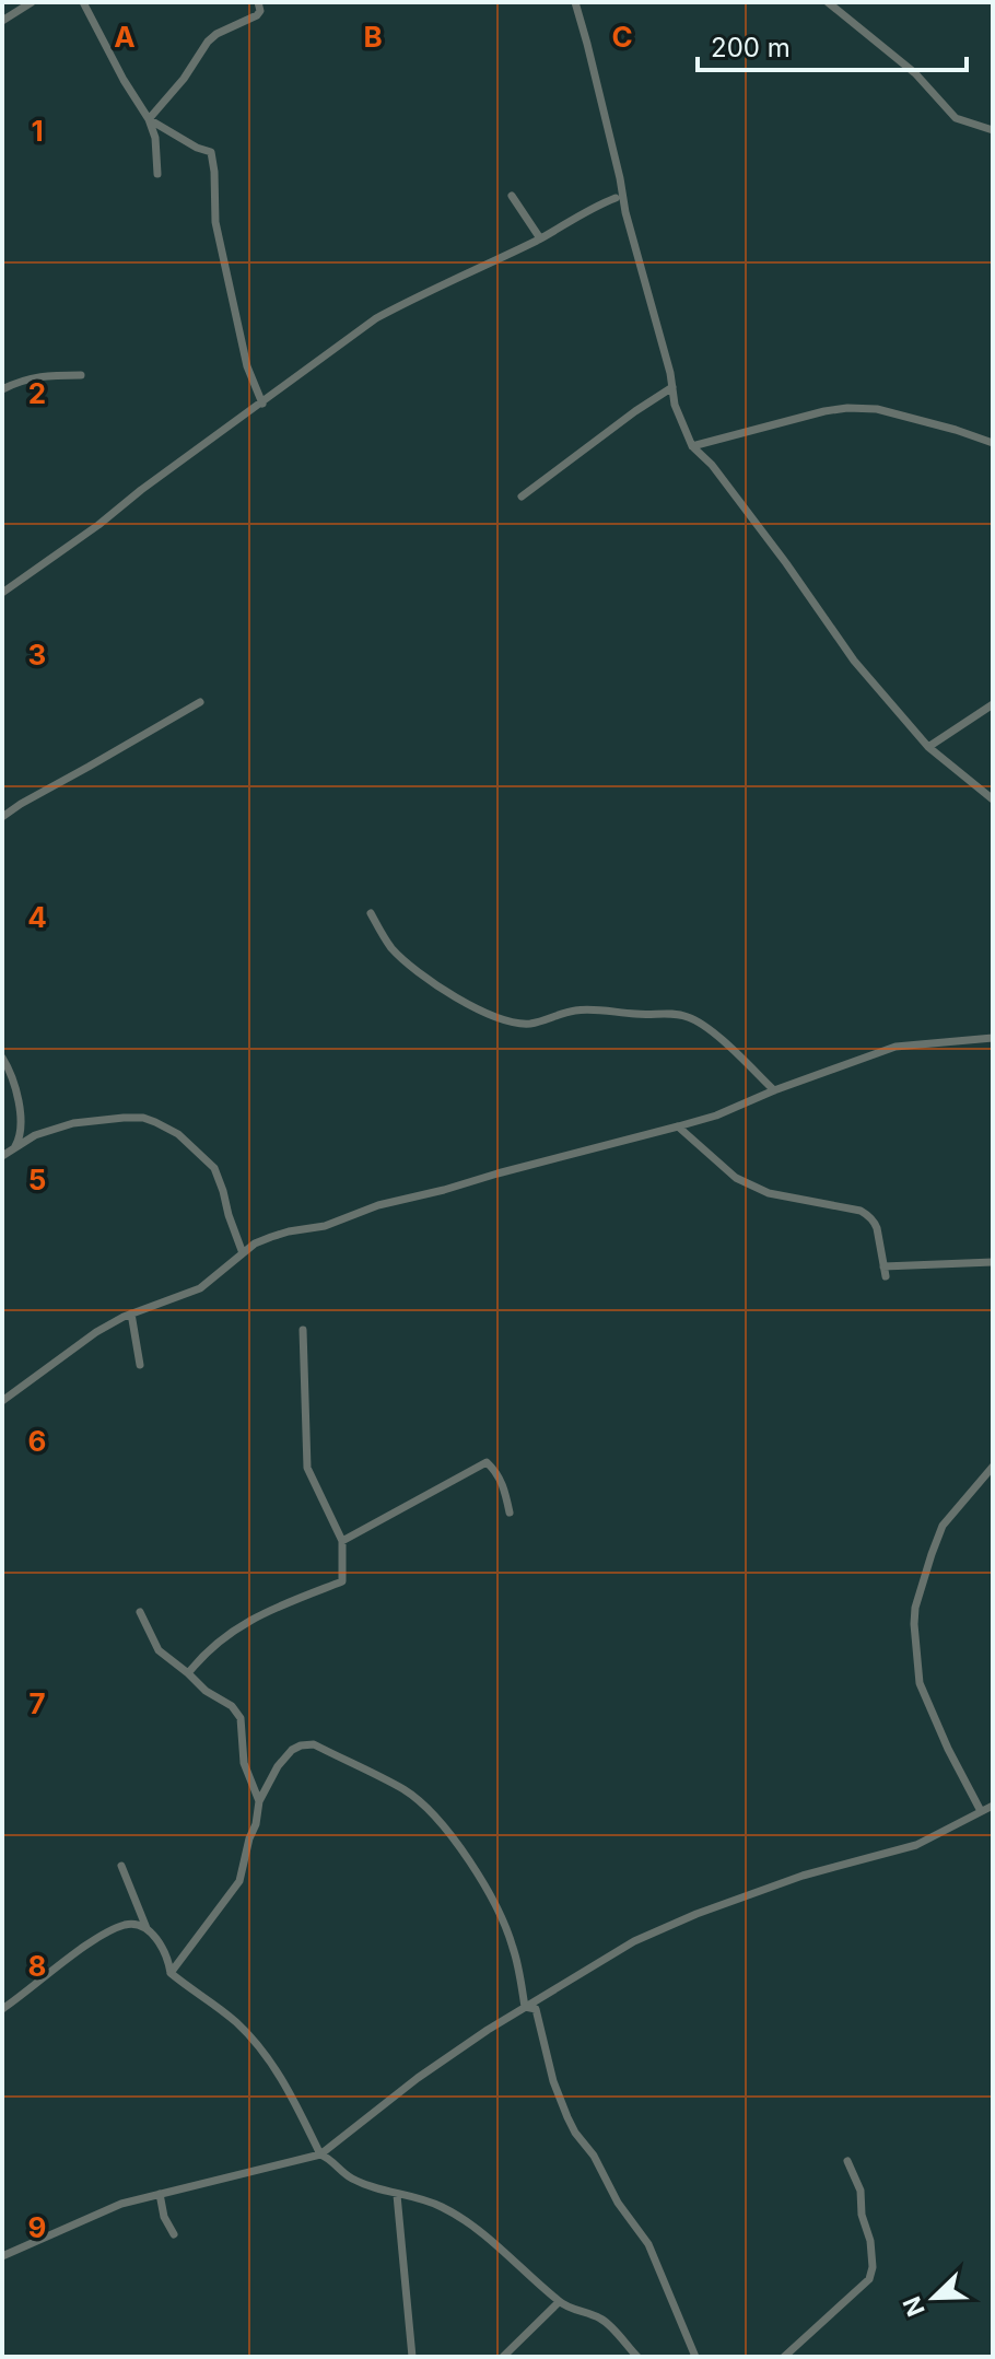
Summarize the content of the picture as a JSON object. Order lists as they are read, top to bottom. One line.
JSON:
{"scale_bar":"200 m","north":"bottom left","grid":{"columns":["A","B","C"],"rows":["1","2","3","4","5","6","7","8","9"]}}
